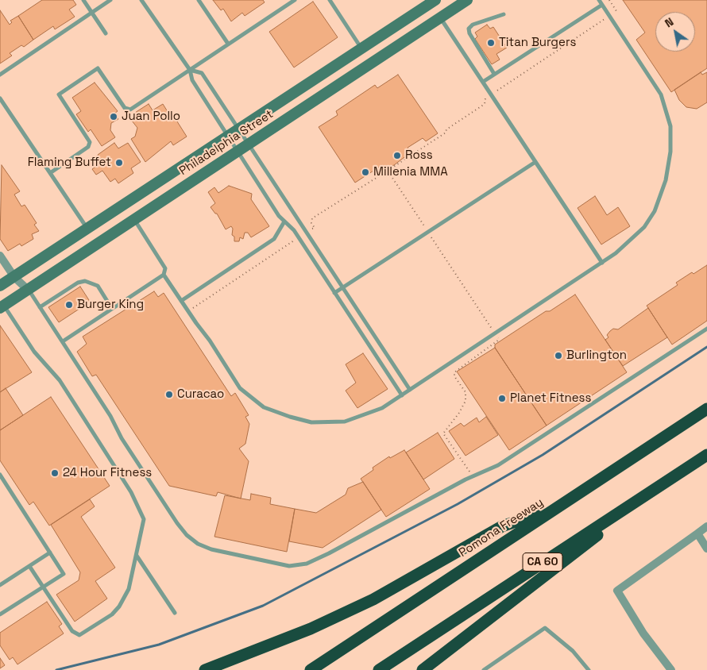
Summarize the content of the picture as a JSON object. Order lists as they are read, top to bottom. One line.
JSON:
{"streets":{"highway":["Pomona Freeway","CA 60"],"main road":["Philadelphia Street"]},"places":["Titan Burgers","Juan Pollo","Ross","Flaming Buffet","Millenia MMA","Burger King","Burlington","Curacao","Planet Fitness","24 Hour Fitness"],"north":"top left"}
